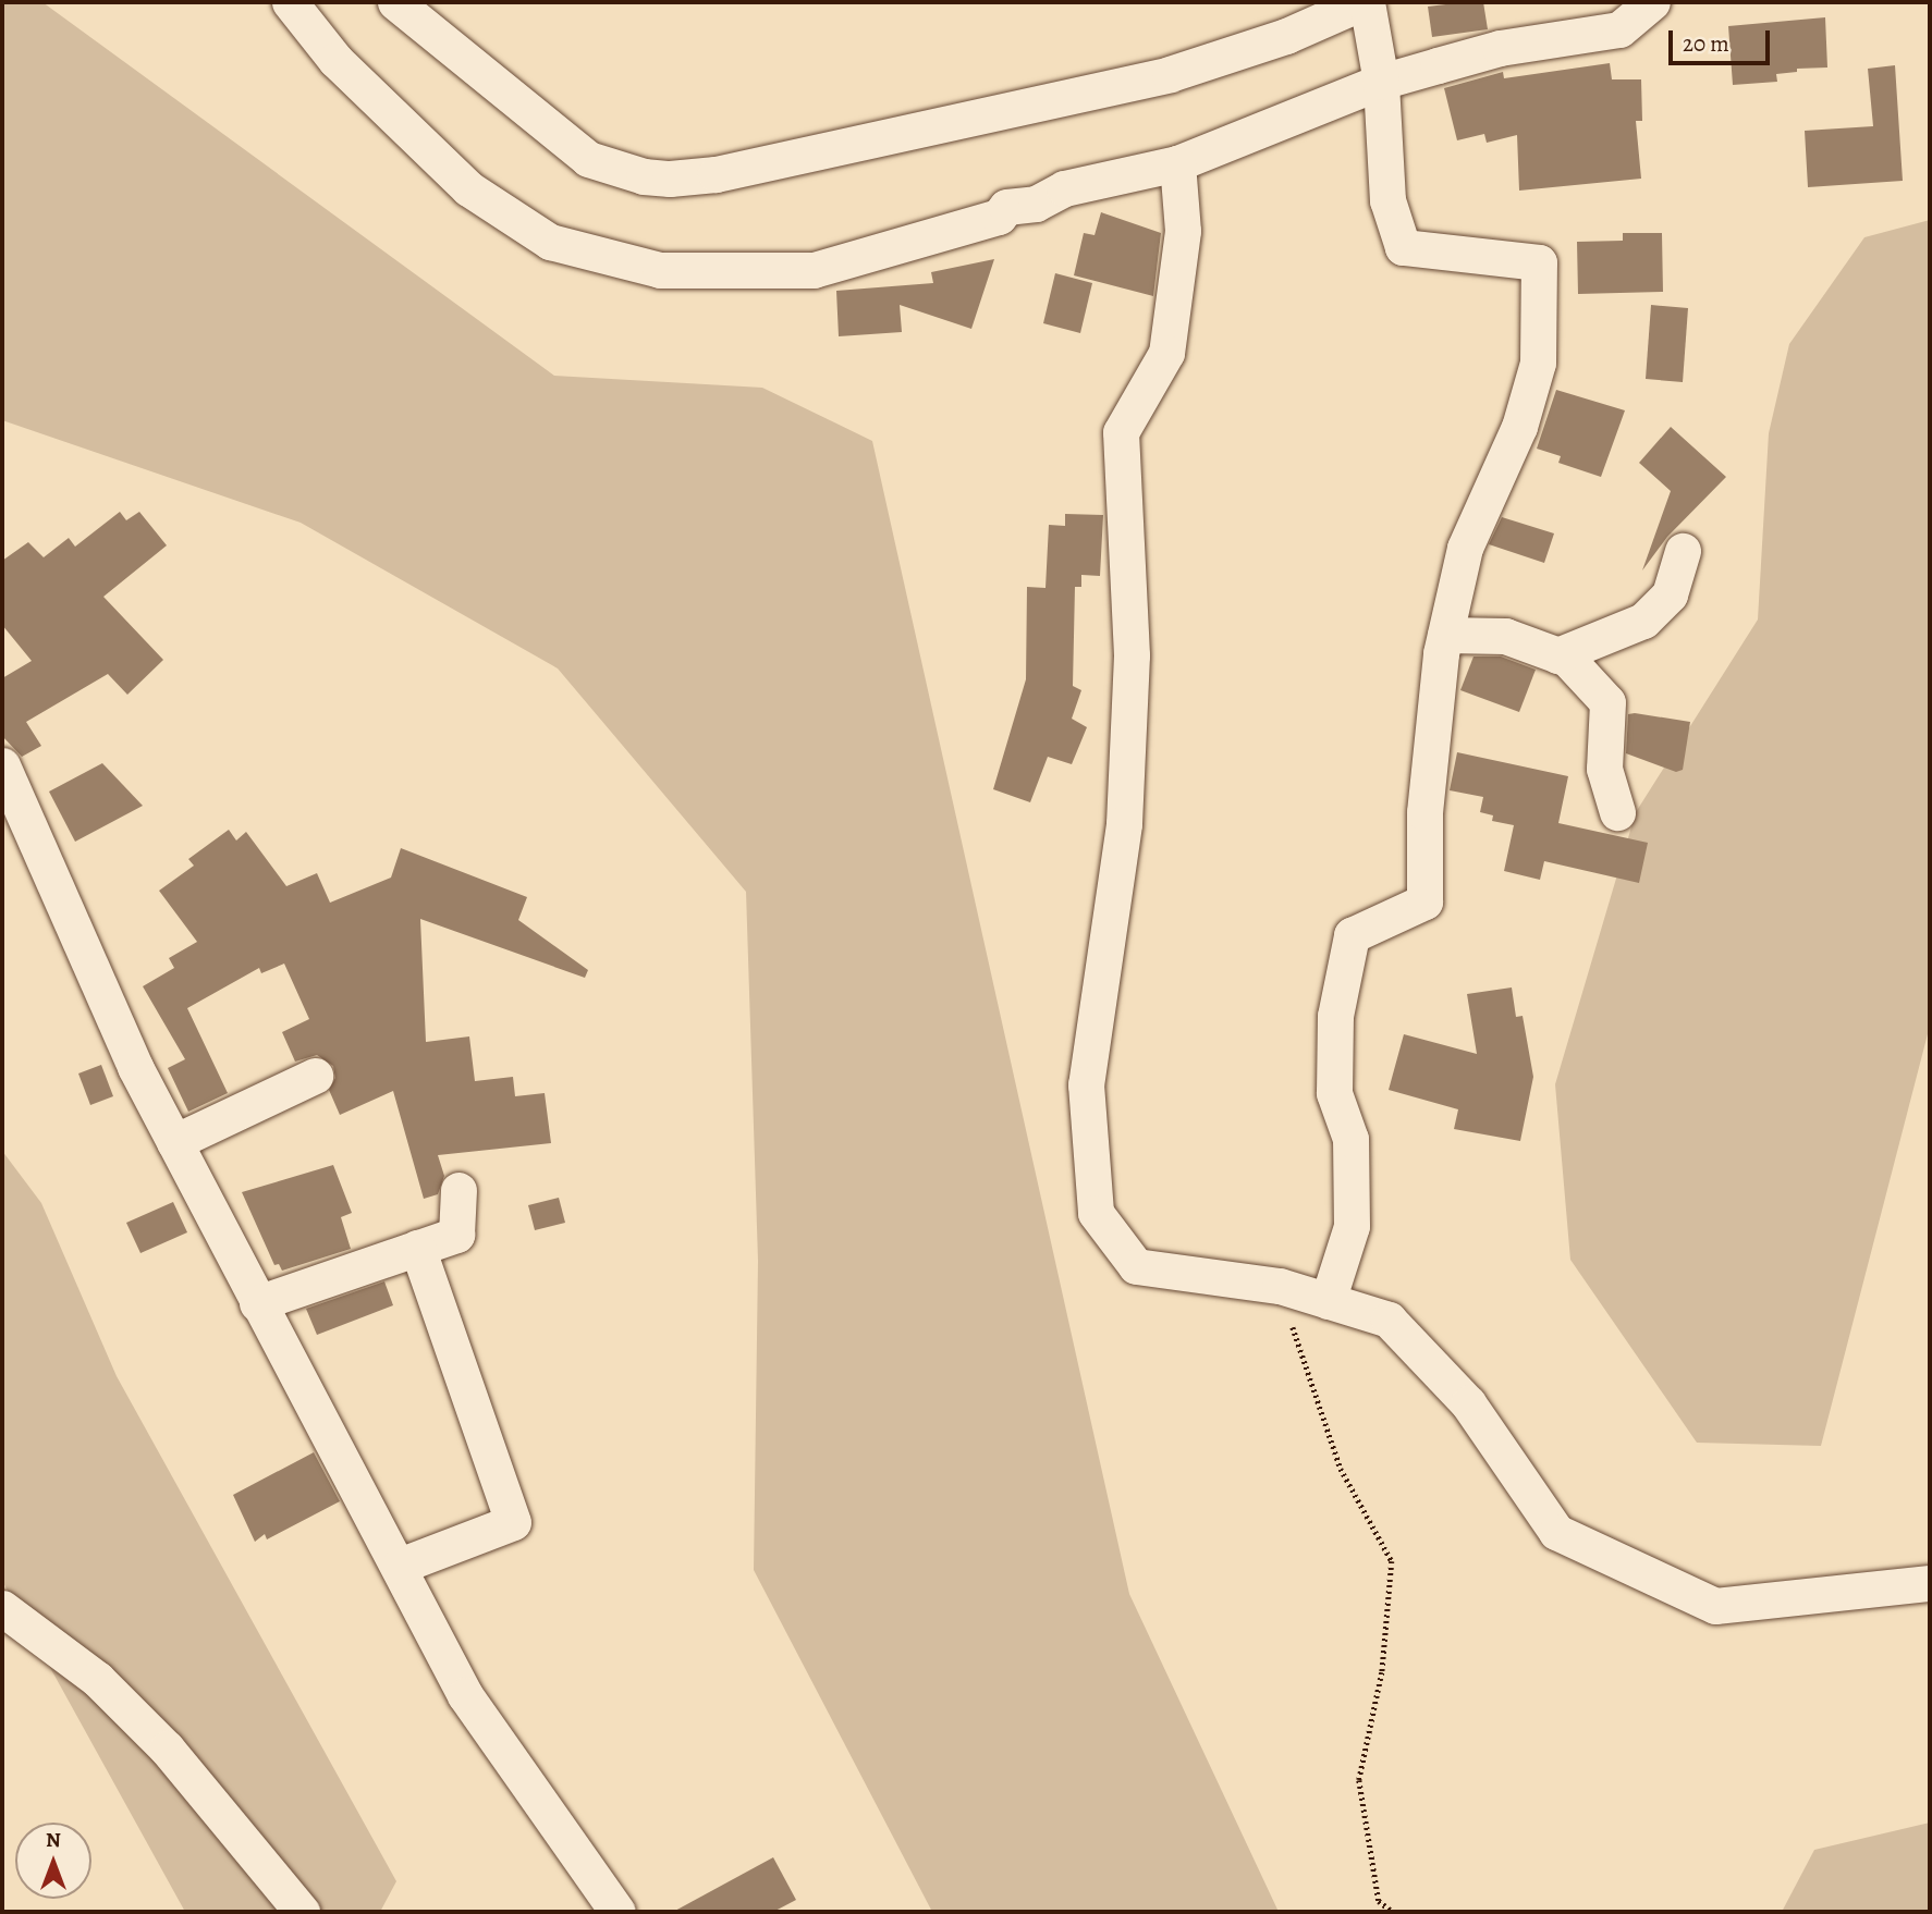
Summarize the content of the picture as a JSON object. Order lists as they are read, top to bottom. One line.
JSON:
{"scale_bar":"20 m","north":"top"}
